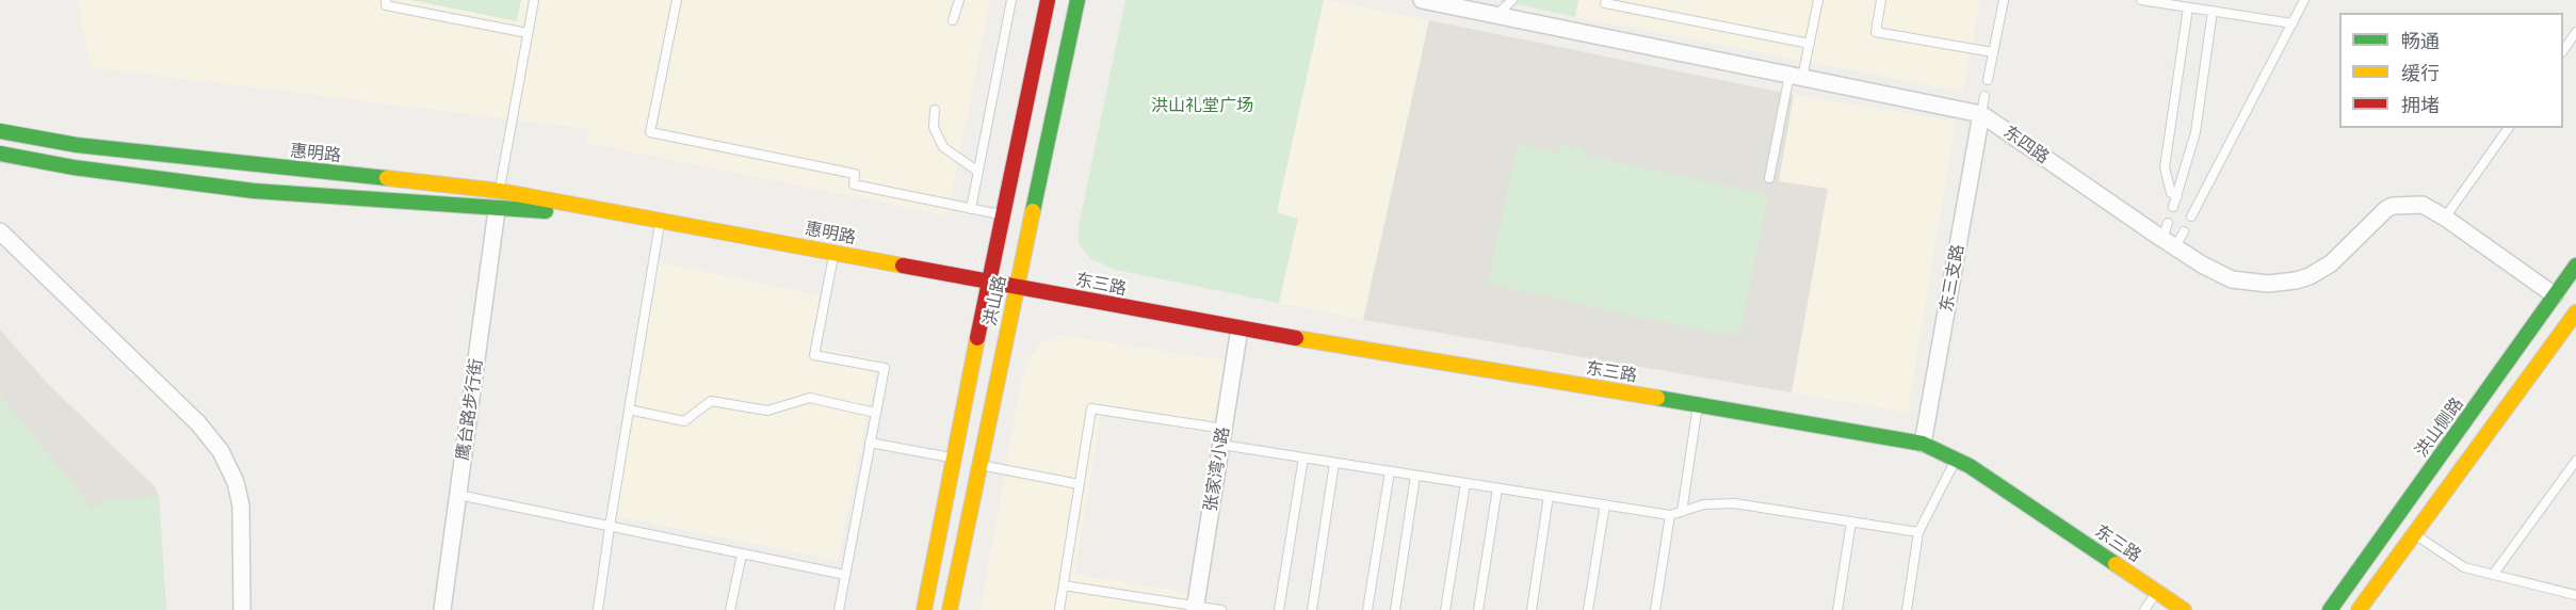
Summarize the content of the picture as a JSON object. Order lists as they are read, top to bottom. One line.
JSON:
{"streets":{"street":["东四路","惠明路","东三支路","东三路","洪山路","鹰台路步行街","洪山侧路","张家湾小路"]},"crossings":[["东四路","东三支路"],["东四路","洪山侧路"],["惠明路","东三路"],["惠明路","洪山路"],["惠明路","鹰台路步行街"],["东三支路","东三路"],["东三路","洪山路"],["东三路","张家湾小路"]],"parks":["洪山礼堂广场"],"legend":["畅通","缓行","拥堵"]}
